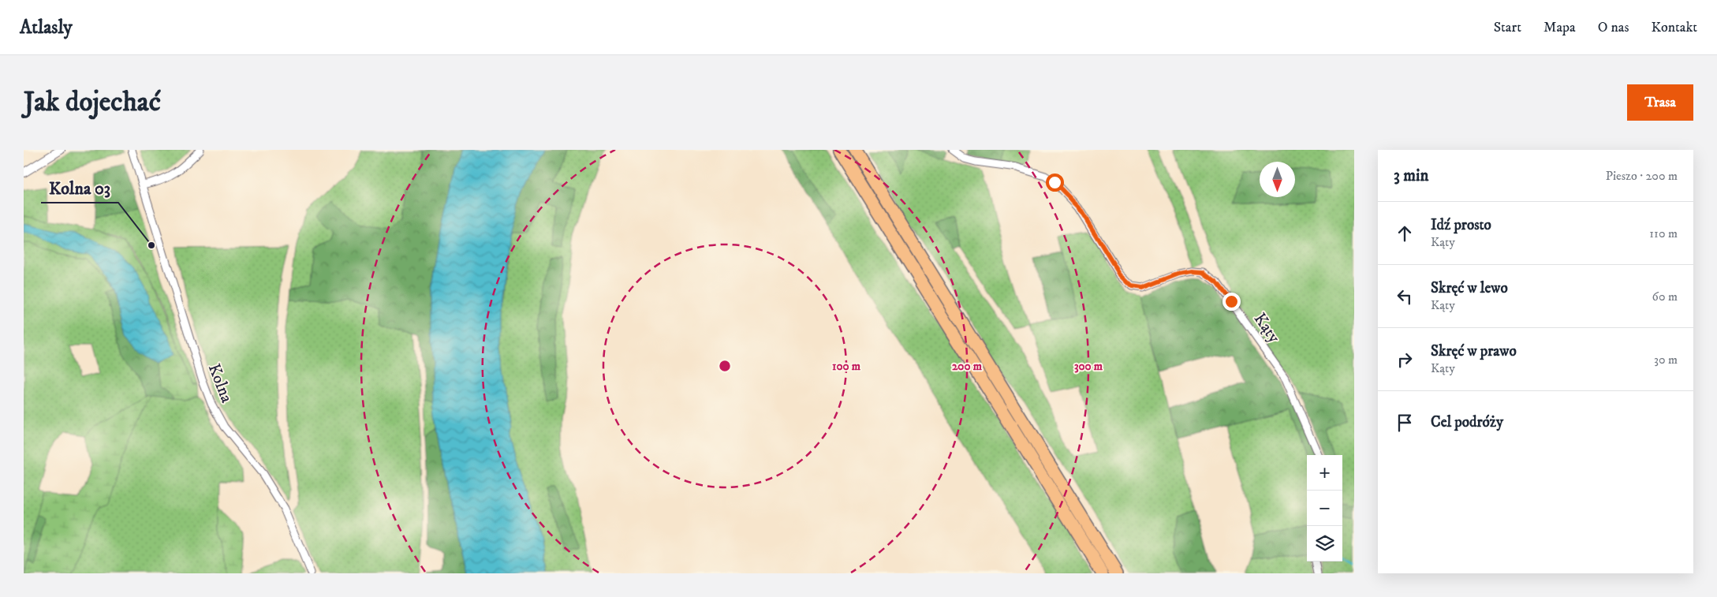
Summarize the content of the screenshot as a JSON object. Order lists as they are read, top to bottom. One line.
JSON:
{"streets":{"street":["Kąty","Kolna"]},"places":["Kolna 03"],"north":"bottom","page":{"header":"Atlasly","nav":["Start","Mapa","O nas","Kontakt"],"buttons":"Trasa","title":"Jak dojechać","heading":["3 min","Pieszo · 200 m"],"list":[["Idź prosto","Kąty","110 m"],["Skręć w lewo","Kąty","60 m"],["Skręć w prawo","Kąty","30 m"],"Cel podróży"],"map_buttons":["+","−"]},"rings":["100 m","200 m","300 m"]}
